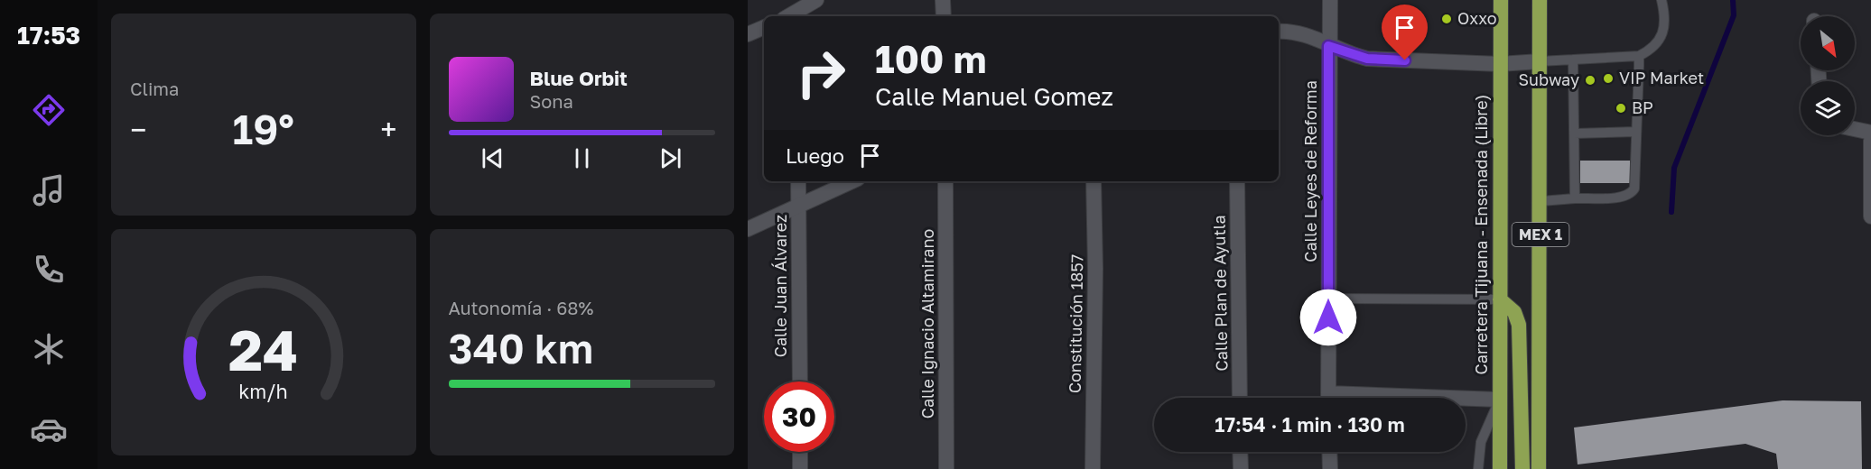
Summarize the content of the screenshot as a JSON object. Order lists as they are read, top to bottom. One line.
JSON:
{"streets":{"highway":["Carretera Tijuana - Ensenada (Libre)","MEX 1"],"street":["Calle Leyes de Reforma","Calle Juan Álvarez","Calle Plan de Ayutla","Calle Ignacio Altamirano","Constitución 1857"]},"places":["Oxxo","VIP Market","Subway","BP"],"north":"bottom right","page":{"tabs":"17:53","tile":["Clima",["Autonomía · 68%","340 km"]],"turn":["100 m","Calle Manuel Gomez"],"song":["Blue Orbit","Sona"],"heat":["−","19°","+"],"then":"Luego","limit":"30","trip":"17:54 · 1 min · 130 m","gauge":["24","km/h"]}}
